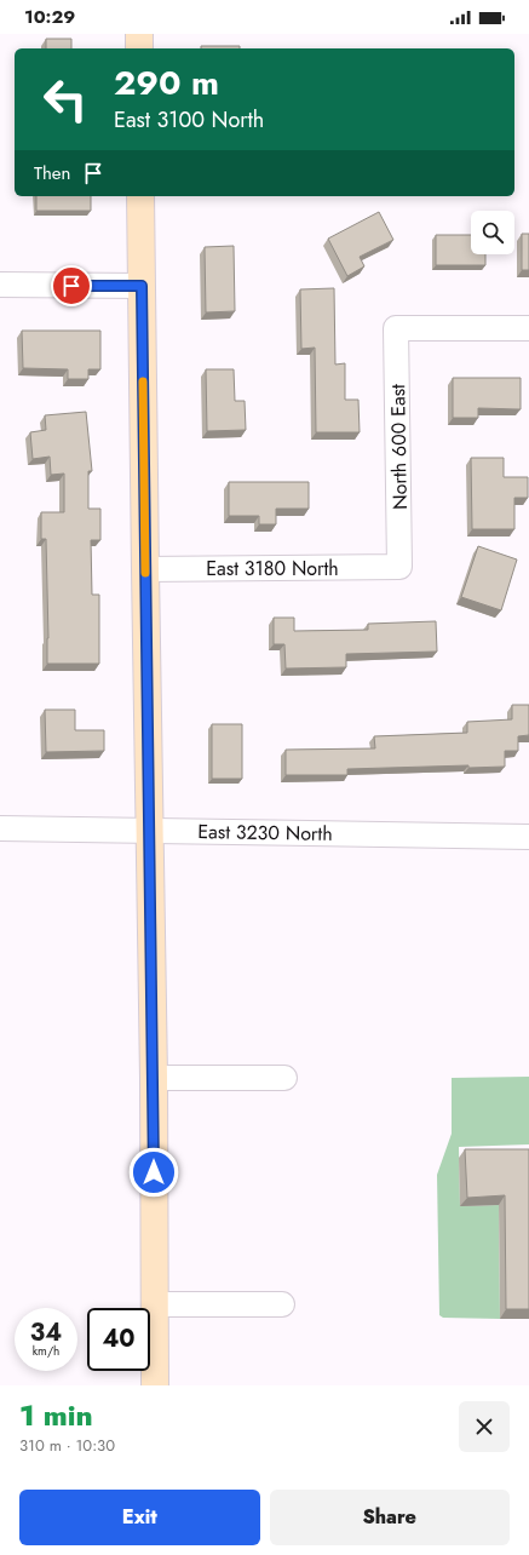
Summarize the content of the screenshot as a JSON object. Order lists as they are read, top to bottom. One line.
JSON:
{"streets":{"street":["North 600 East","East 3180 North","East 3230 North"]},"crossings":[["North 600 East","East 3180 North"]],"page":{"status":"10:29","turn":["290 m","East 3100 North"],"then":"Then","speed":"34 km/h","limit":"40","heading":["1 min","310 m · 10:30"],"buttons":["Exit","Share"]}}
